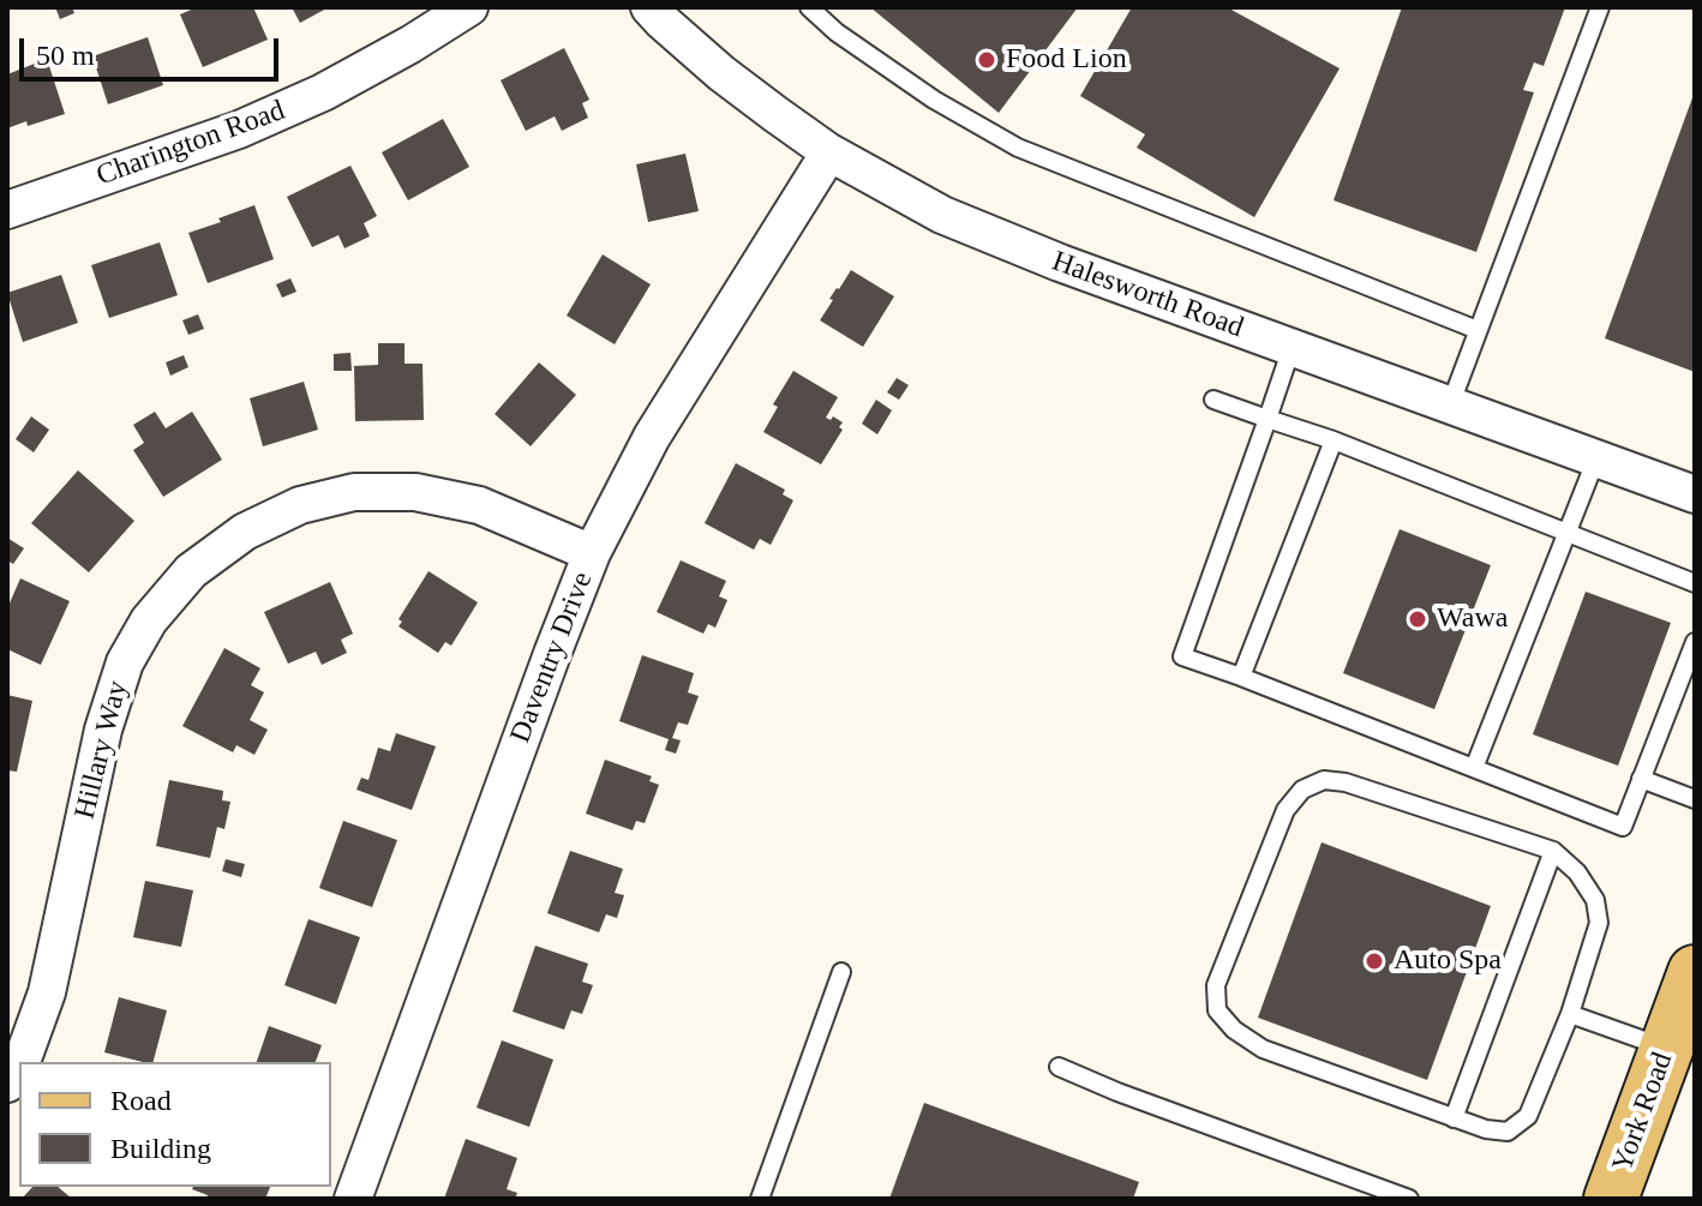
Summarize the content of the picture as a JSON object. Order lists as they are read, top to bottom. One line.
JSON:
{"streets":{"main road":["York Road"],"street":["Charington Road","Halesworth Road","Daventry Drive","Hillary Way"]},"crossings":[["Halesworth Road","Daventry Drive"],["Daventry Drive","Hillary Way"]],"places":["Food Lion","Wawa","Auto Spa"],"legend":["Road","Building"],"scale_bar":"50 m"}
